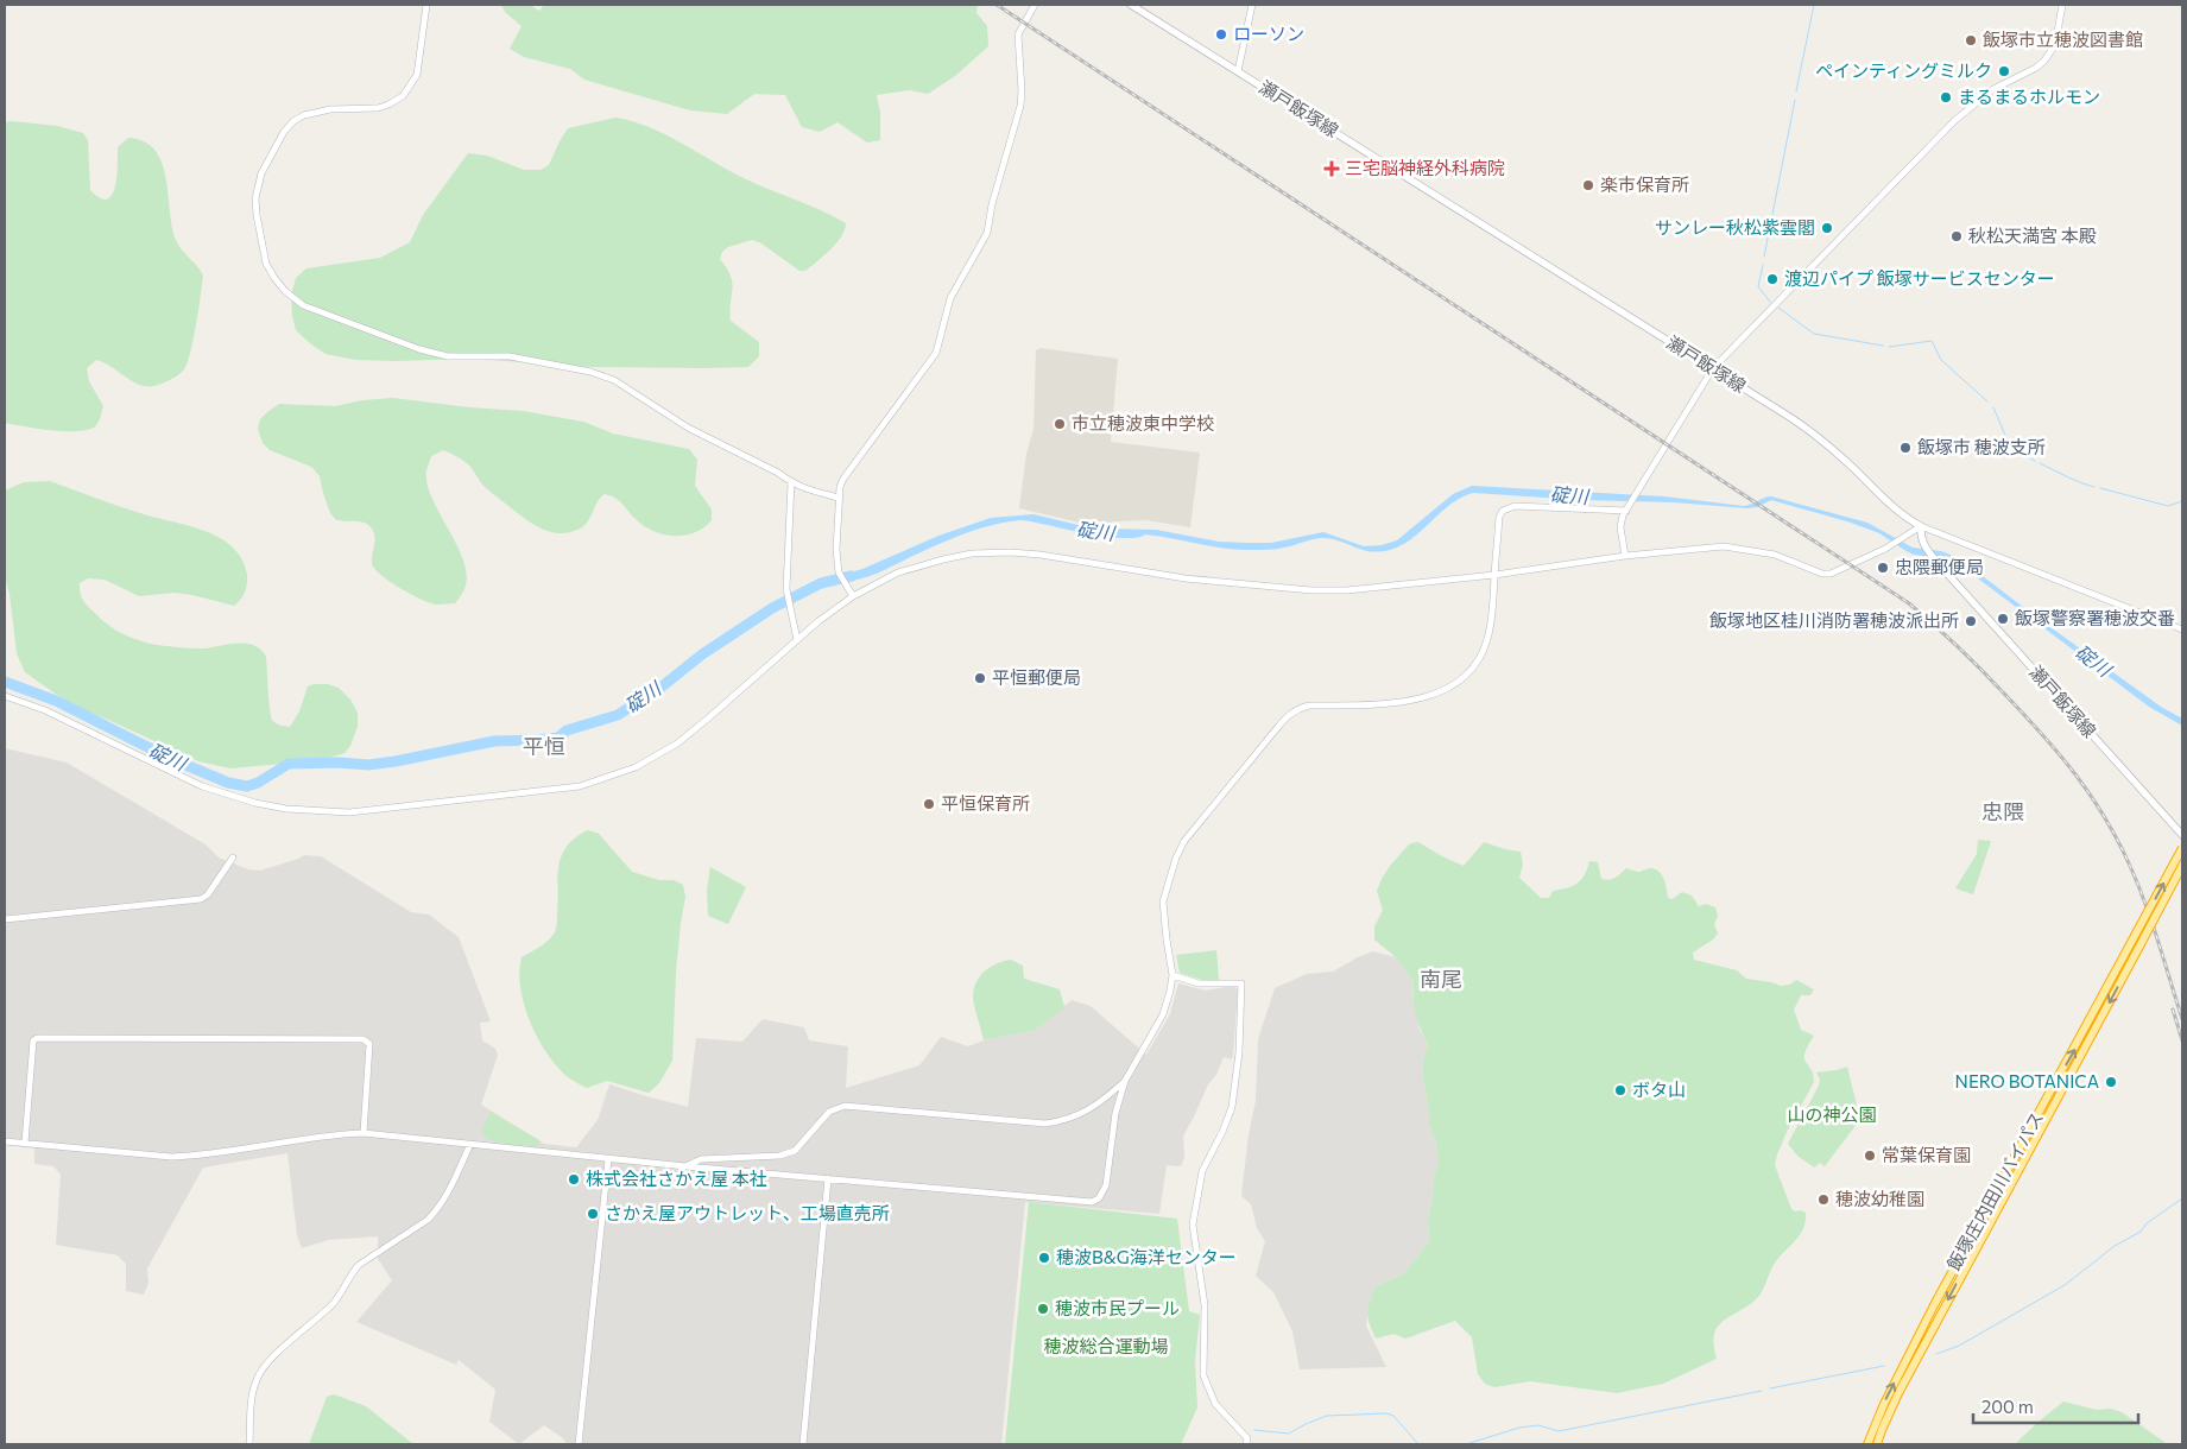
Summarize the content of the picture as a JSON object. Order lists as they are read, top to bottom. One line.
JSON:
{"streets":{"highway":["飯塚庄内田川バイパス"],"main road":["瀬戸飯塚線"]},"districts":["平恒","忠隈","南尾"],"water":["碇川"],"parks":["山の神公園","穂波総合運動場"],"places":{"other":["ローソン","飯塚市立穂波図書館","ペインティングミルク","まるまるホルモン","楽市保育所","サンレー秋松紫雲閣","秋松天満宮 本殿","渡辺パイプ 飯塚サービスセンター","市立穂波東中学校","飯塚市 穂波支所","忠隈郵便局","飯塚警察署穂波交番","飯塚地区桂川消防署穂波派出所","平恒郵便局","平恒保育所","NERO BOTANICA","ボタ山","常葉保育園","株式会社さかえ屋 本社","穂波幼稚園","さかえ屋アウトレット、工場直売所","穂波B&G海洋センター","穂波市民プール"],"health":["三宅脳神経外科病院"]},"scale_bar":"200 m"}
